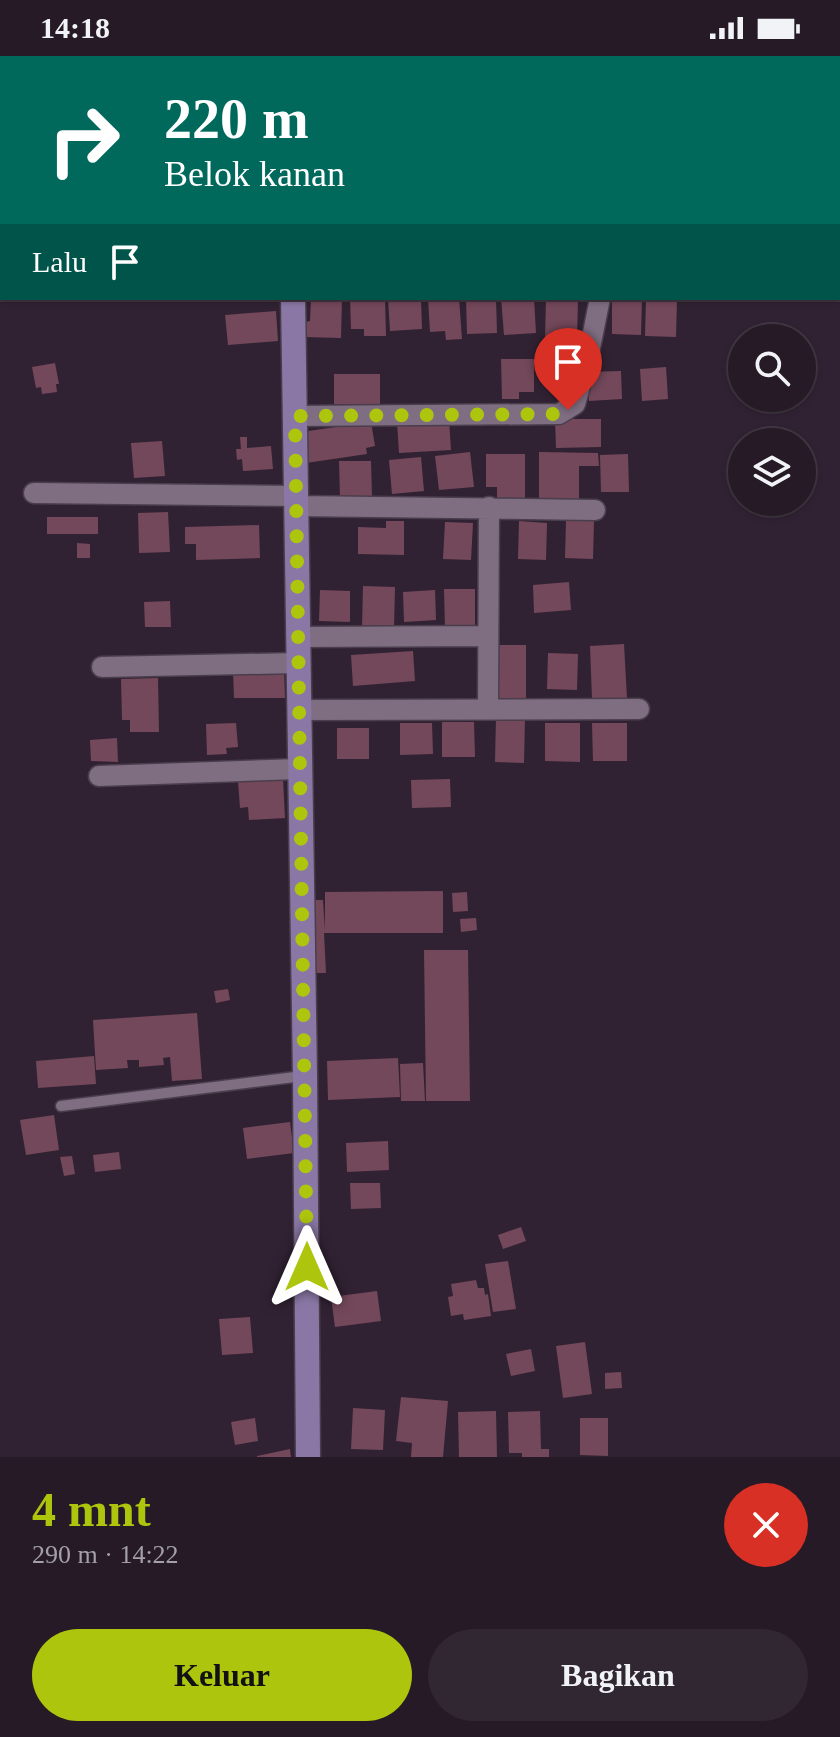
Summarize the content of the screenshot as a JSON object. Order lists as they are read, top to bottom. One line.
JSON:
{"page":{"status":"14:18","turn":["220 m","Belok kanan"],"then":"Lalu","heading":["4 mnt","290 m · 14:22"],"buttons":["Keluar","Bagikan"]}}
